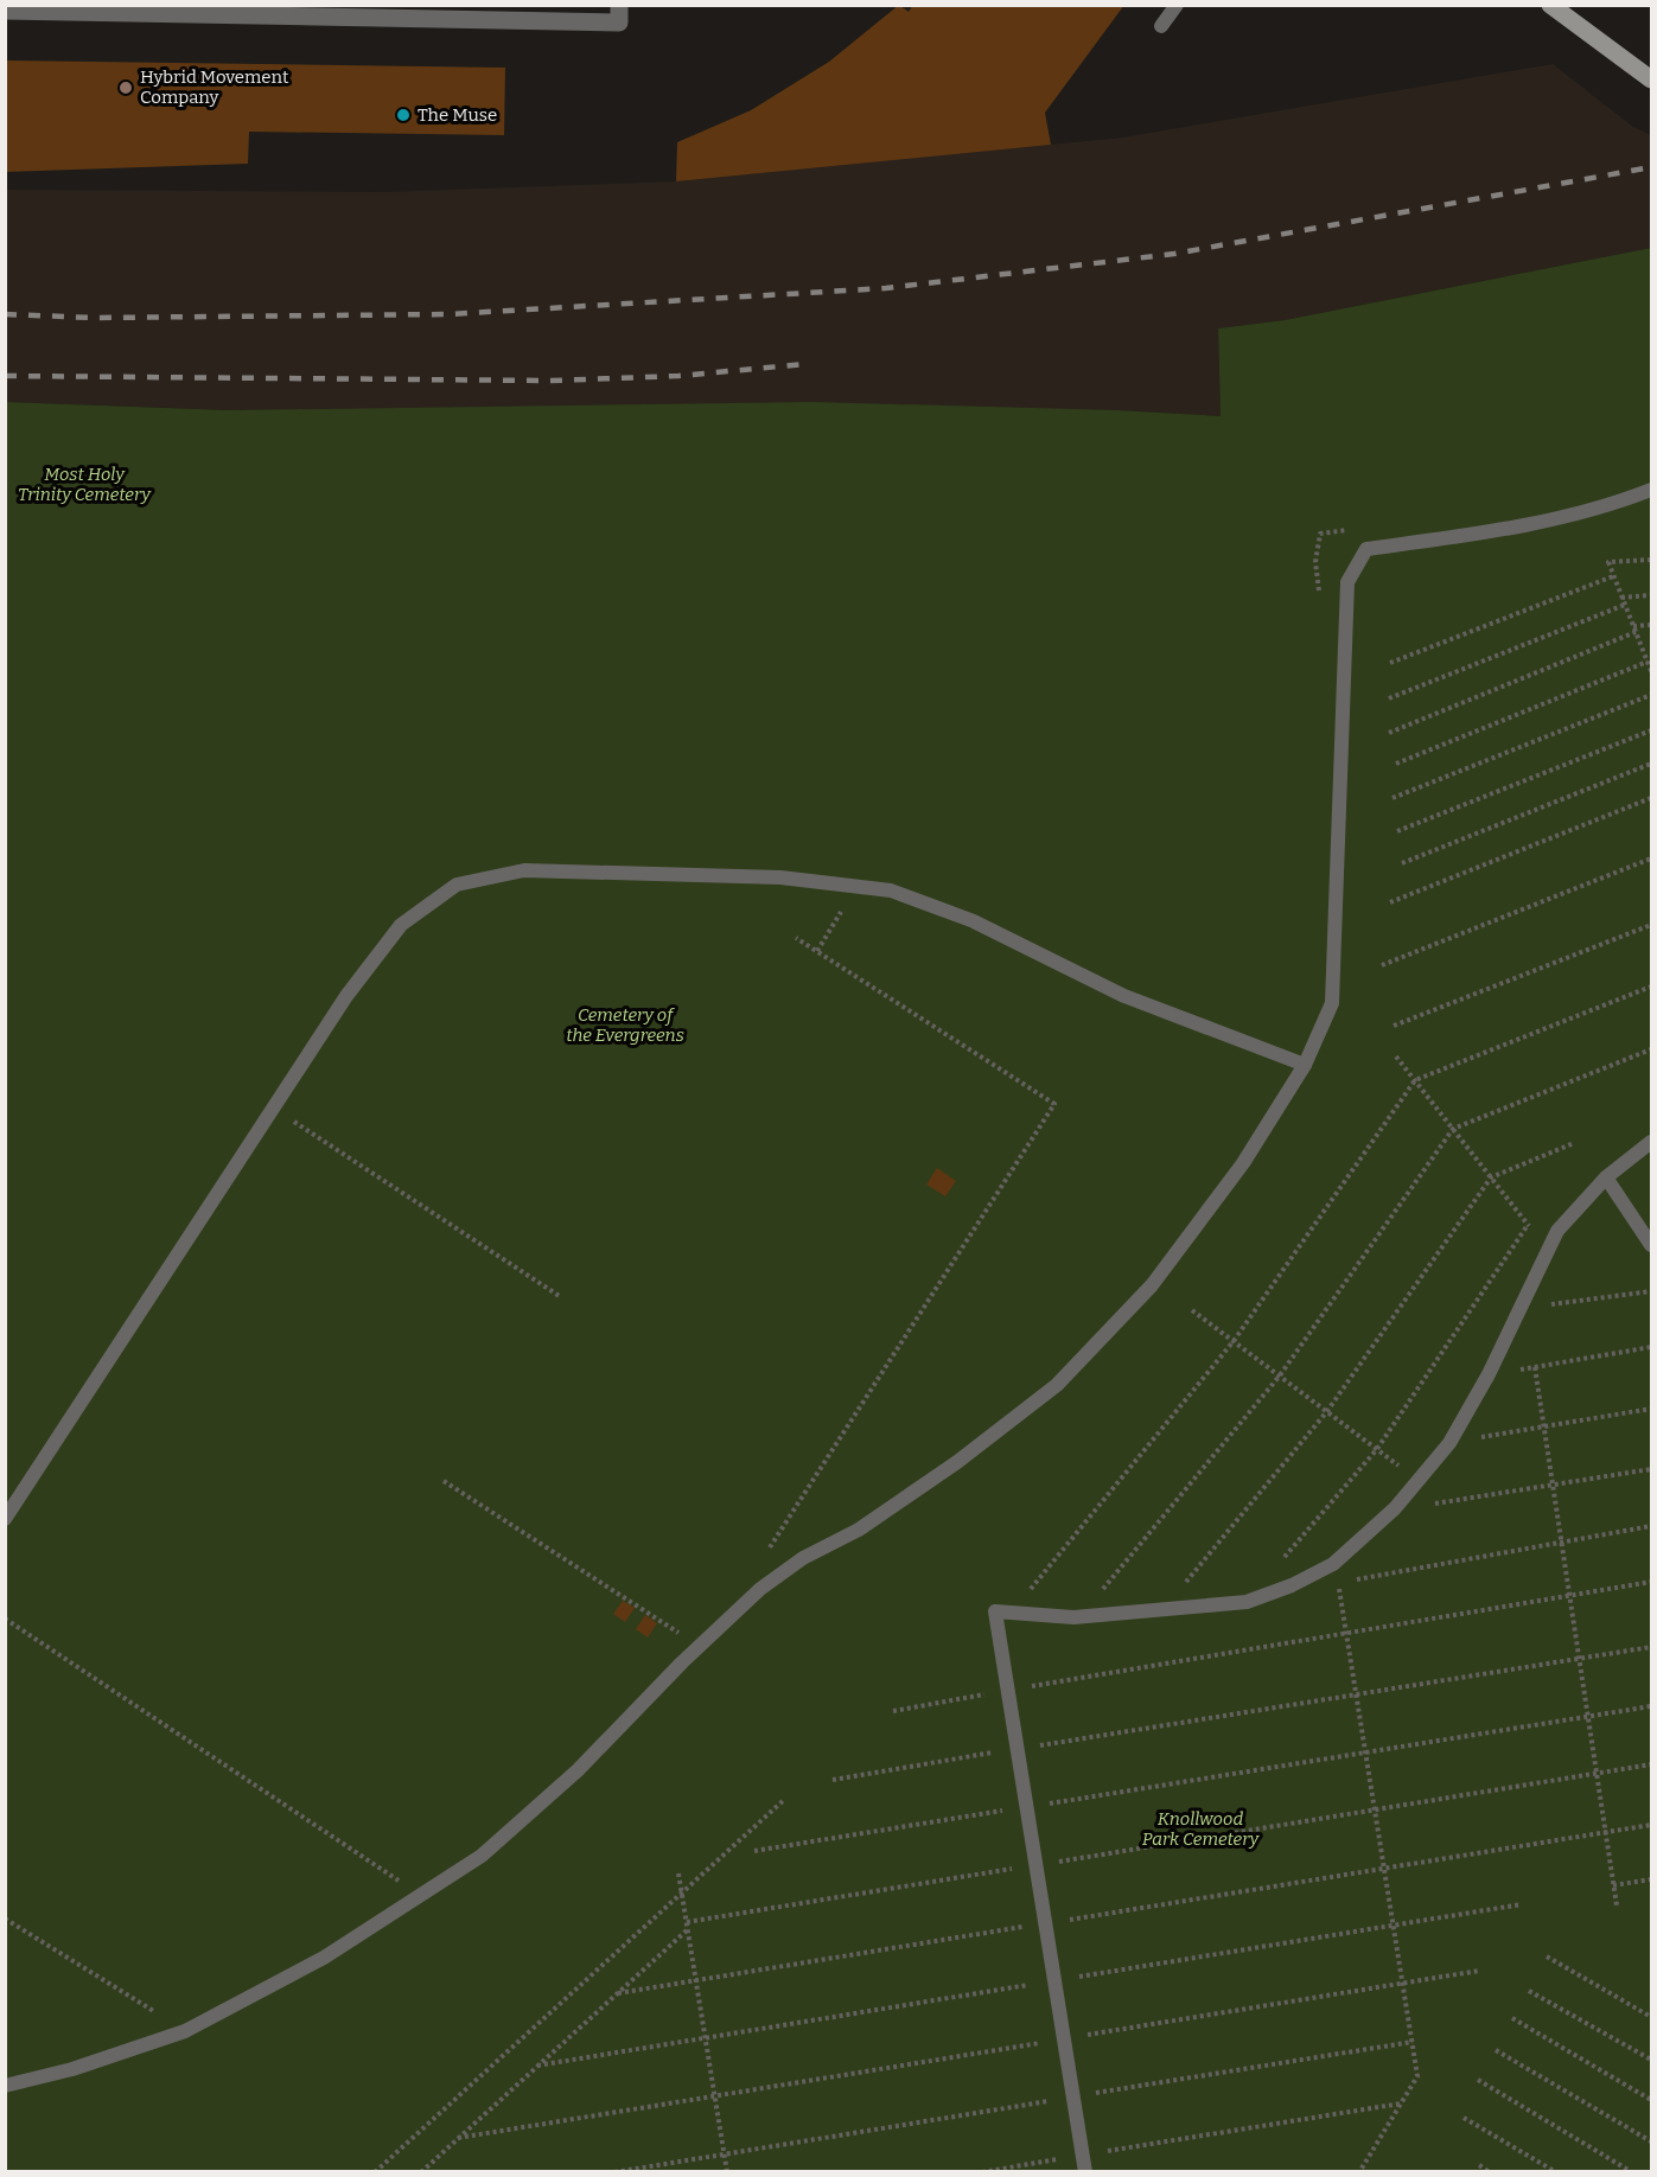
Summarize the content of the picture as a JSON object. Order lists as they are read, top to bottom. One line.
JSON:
{"parks":["Most Holy Trinity Cemetery","Cemetery of the Evergreens","Knollwood Park Cemetery"],"places":["Hybrid Movement Company","The Muse"]}
